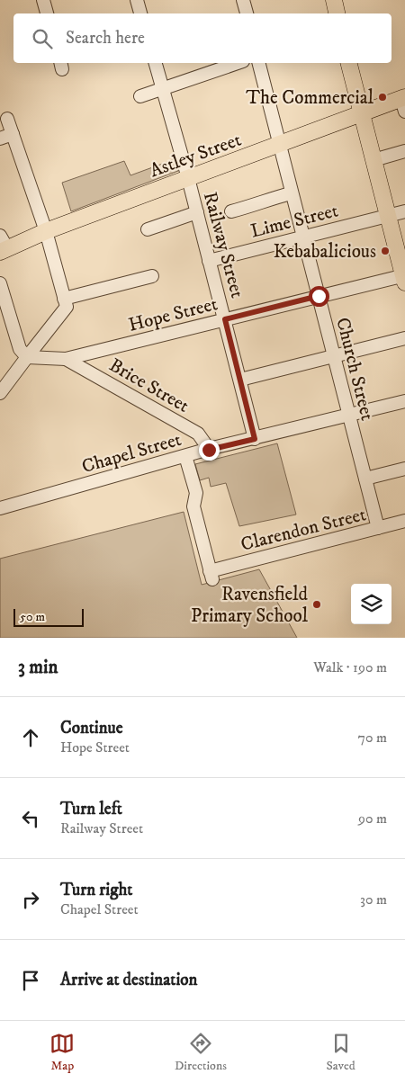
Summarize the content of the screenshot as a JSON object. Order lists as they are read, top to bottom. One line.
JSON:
{"streets":{"main road":["Astley Street"],"street":["Lime Street","Railway Street","Hope Street","Church Street","Brice Street","Chapel Street","Clarendon Street"]},"crossings":[["Astley Street","Railway Street"],["Astley Street","Church Street"],["Lime Street","Railway Street"],["Lime Street","Church Street"],["Railway Street","Hope Street"],["Railway Street","Chapel Street"],["Hope Street","Church Street"],["Hope Street","Brice Street"],["Church Street","Chapel Street"],["Church Street","Clarendon Street"],["Brice Street","Chapel Street"],["Chapel Street","Clarendon Street"]],"places":["The Commercial","Kebabalicious","Ravensfield Primary School"],"scale_bar":"50 m","page":{"search":"Search here","scale":"50 m","heading":["3 min","Walk · 190 m"],"list":[["Continue","Hope Street","70 m"],["Turn left","Railway Street","90 m"],["Turn right","Chapel Street","30 m"],"Arrive at destination"],"nav":["Map","Directions","Saved"]}}
